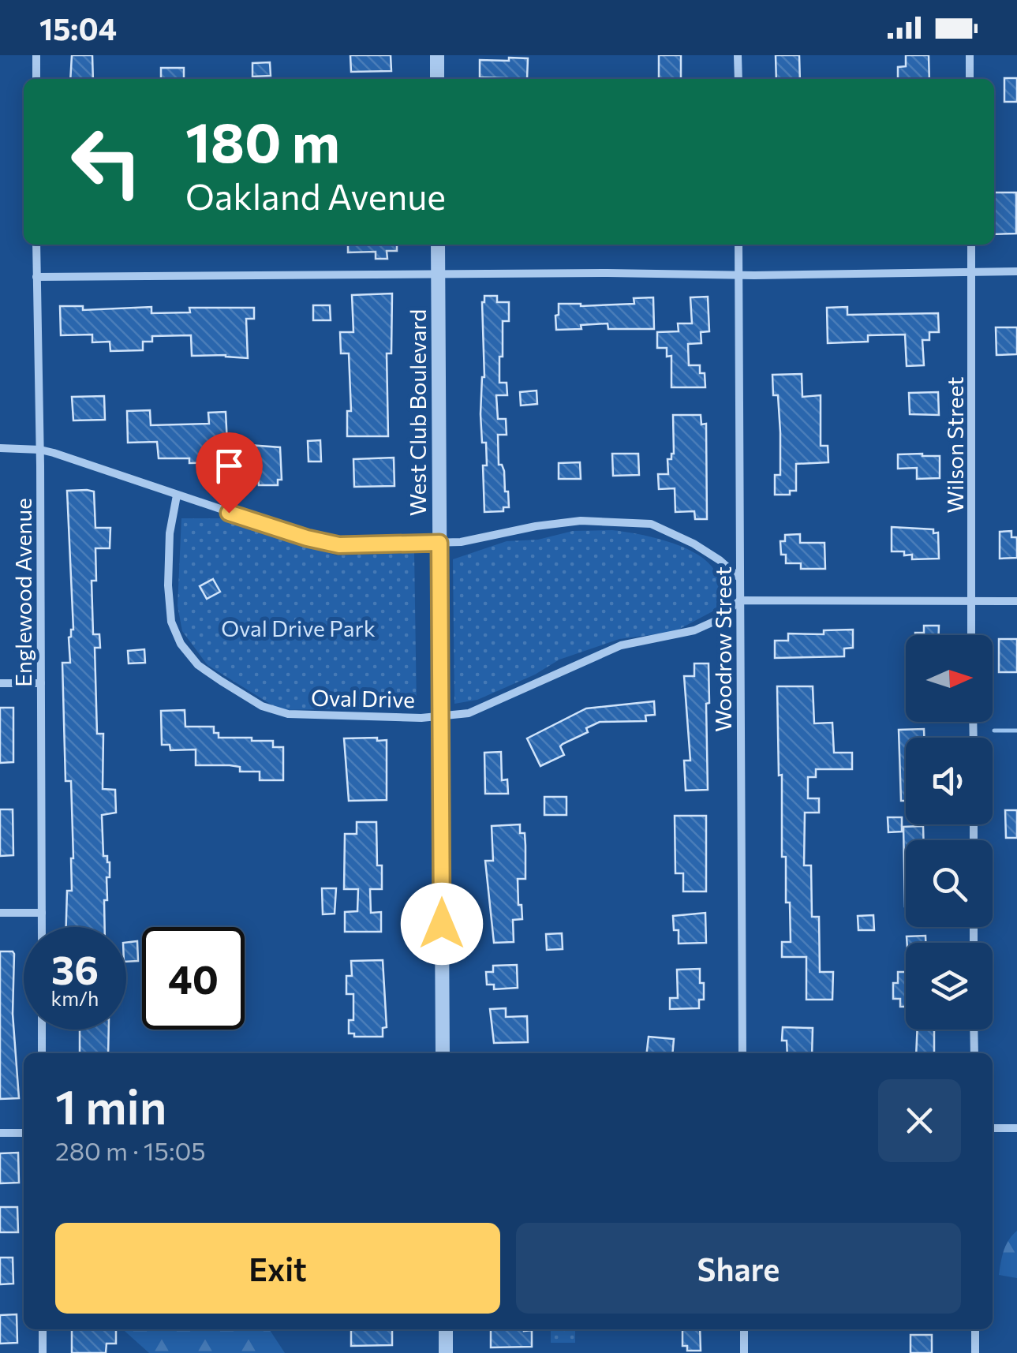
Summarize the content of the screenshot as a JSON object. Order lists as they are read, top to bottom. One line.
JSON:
{"streets":{"street":["West Club Boulevard","Wilson Street","Englewood Avenue","Woodrow Street","Oval Drive"]},"crossings":[["West Club Boulevard","Oval Drive"],["Woodrow Street","Oval Drive"]],"parks":["Oval Drive Park"],"north":"right","page":{"status":"15:04","turn":["180 m","Oakland Avenue"],"speed":"36 km/h","limit":"40","heading":["1 min","280 m · 15:05"],"buttons":["Exit","Share"]}}
